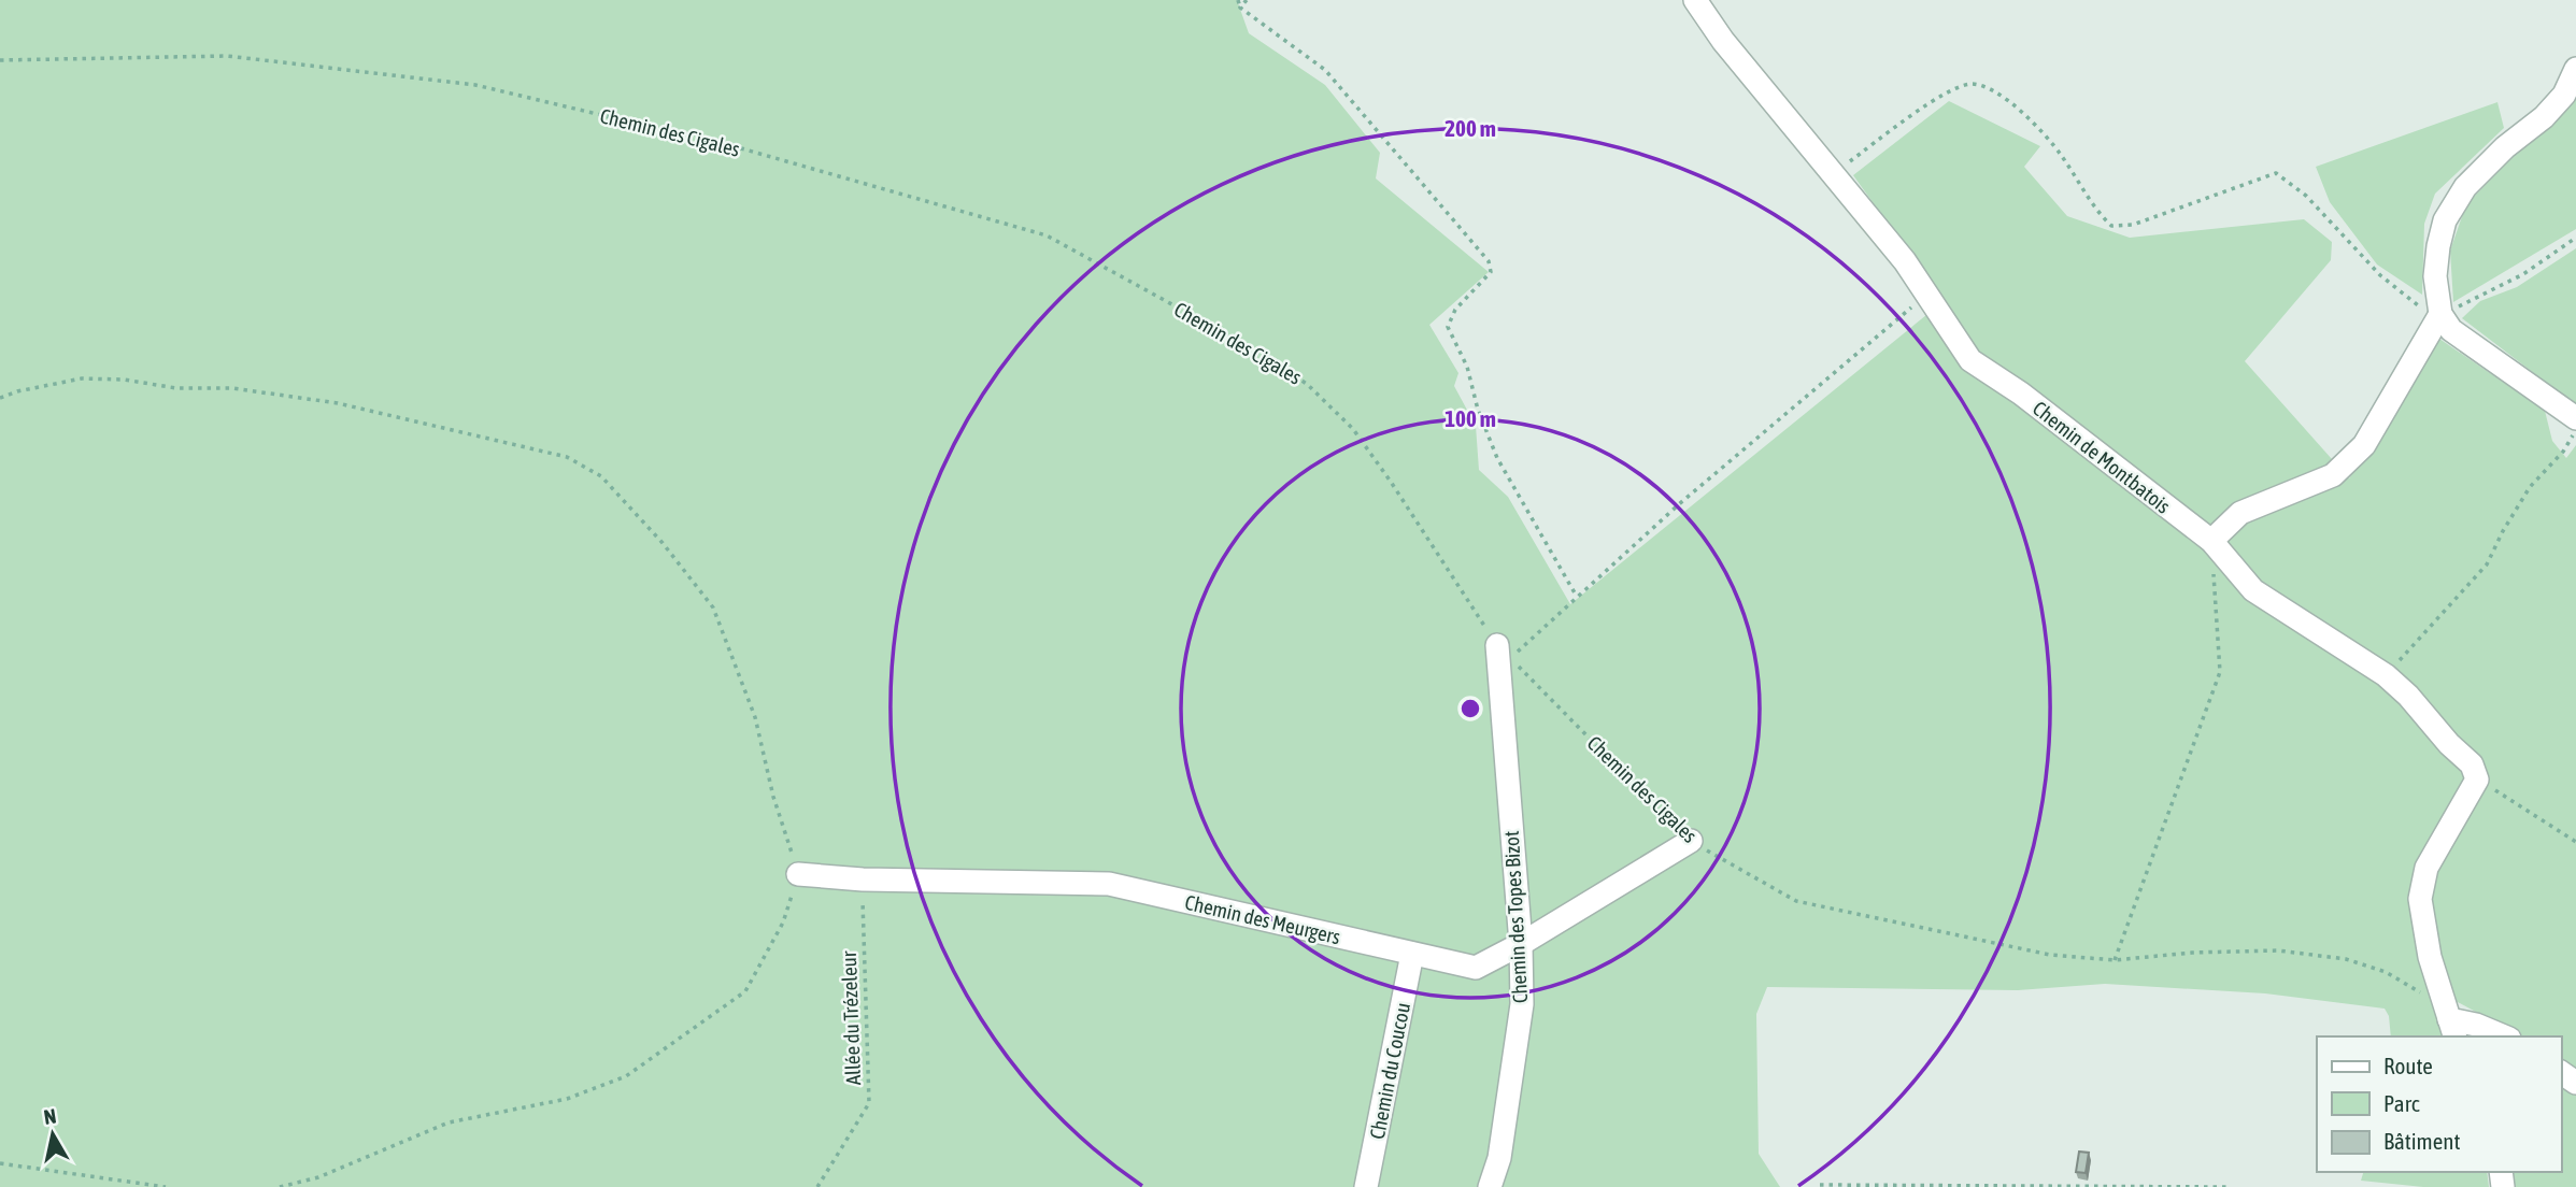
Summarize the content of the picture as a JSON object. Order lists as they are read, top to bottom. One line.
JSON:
{"streets":{"street":["Chemin de Montbatois","Chemin des Topes Bizot","Chemin des Meurgers","Chemin du Coucou"],"path":["Chemin des Cigales","Allée du Trézeleur"]},"crossings":[["Chemin des Cigales","Chemin des Topes Bizot"],["Chemin des Cigales","Chemin des Meurgers"],["Chemin des Topes Bizot","Chemin des Meurgers"],["Chemin des Meurgers","Allée du Trézeleur"],["Chemin des Meurgers","Chemin du Coucou"]],"legend":["Route","Parc","Bâtiment"],"north":"top","rings":["200 m","100 m"]}
